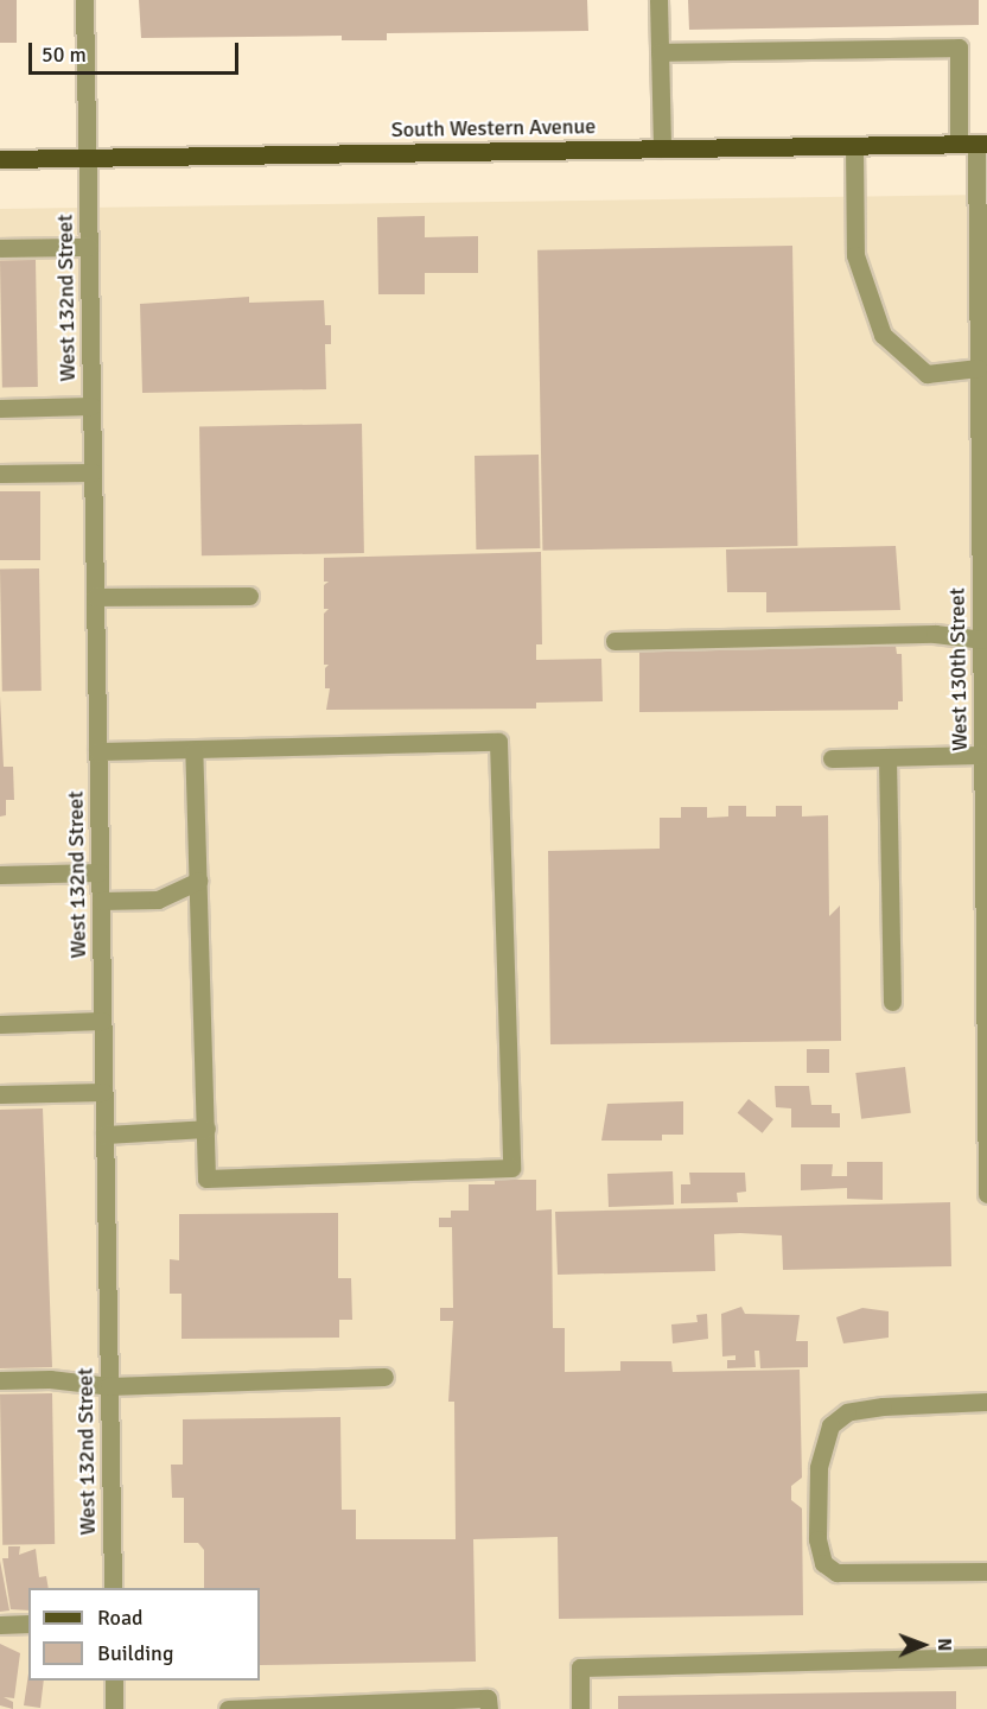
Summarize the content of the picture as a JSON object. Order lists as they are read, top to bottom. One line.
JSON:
{"streets":{"main road":["South Western Avenue"],"street":["West 132nd Street","West 130th Street"]},"crossings":[["South Western Avenue","West 132nd Street"],["South Western Avenue","West 130th Street"]],"legend":["Road","Building"],"scale_bar":"50 m","north":"right"}
